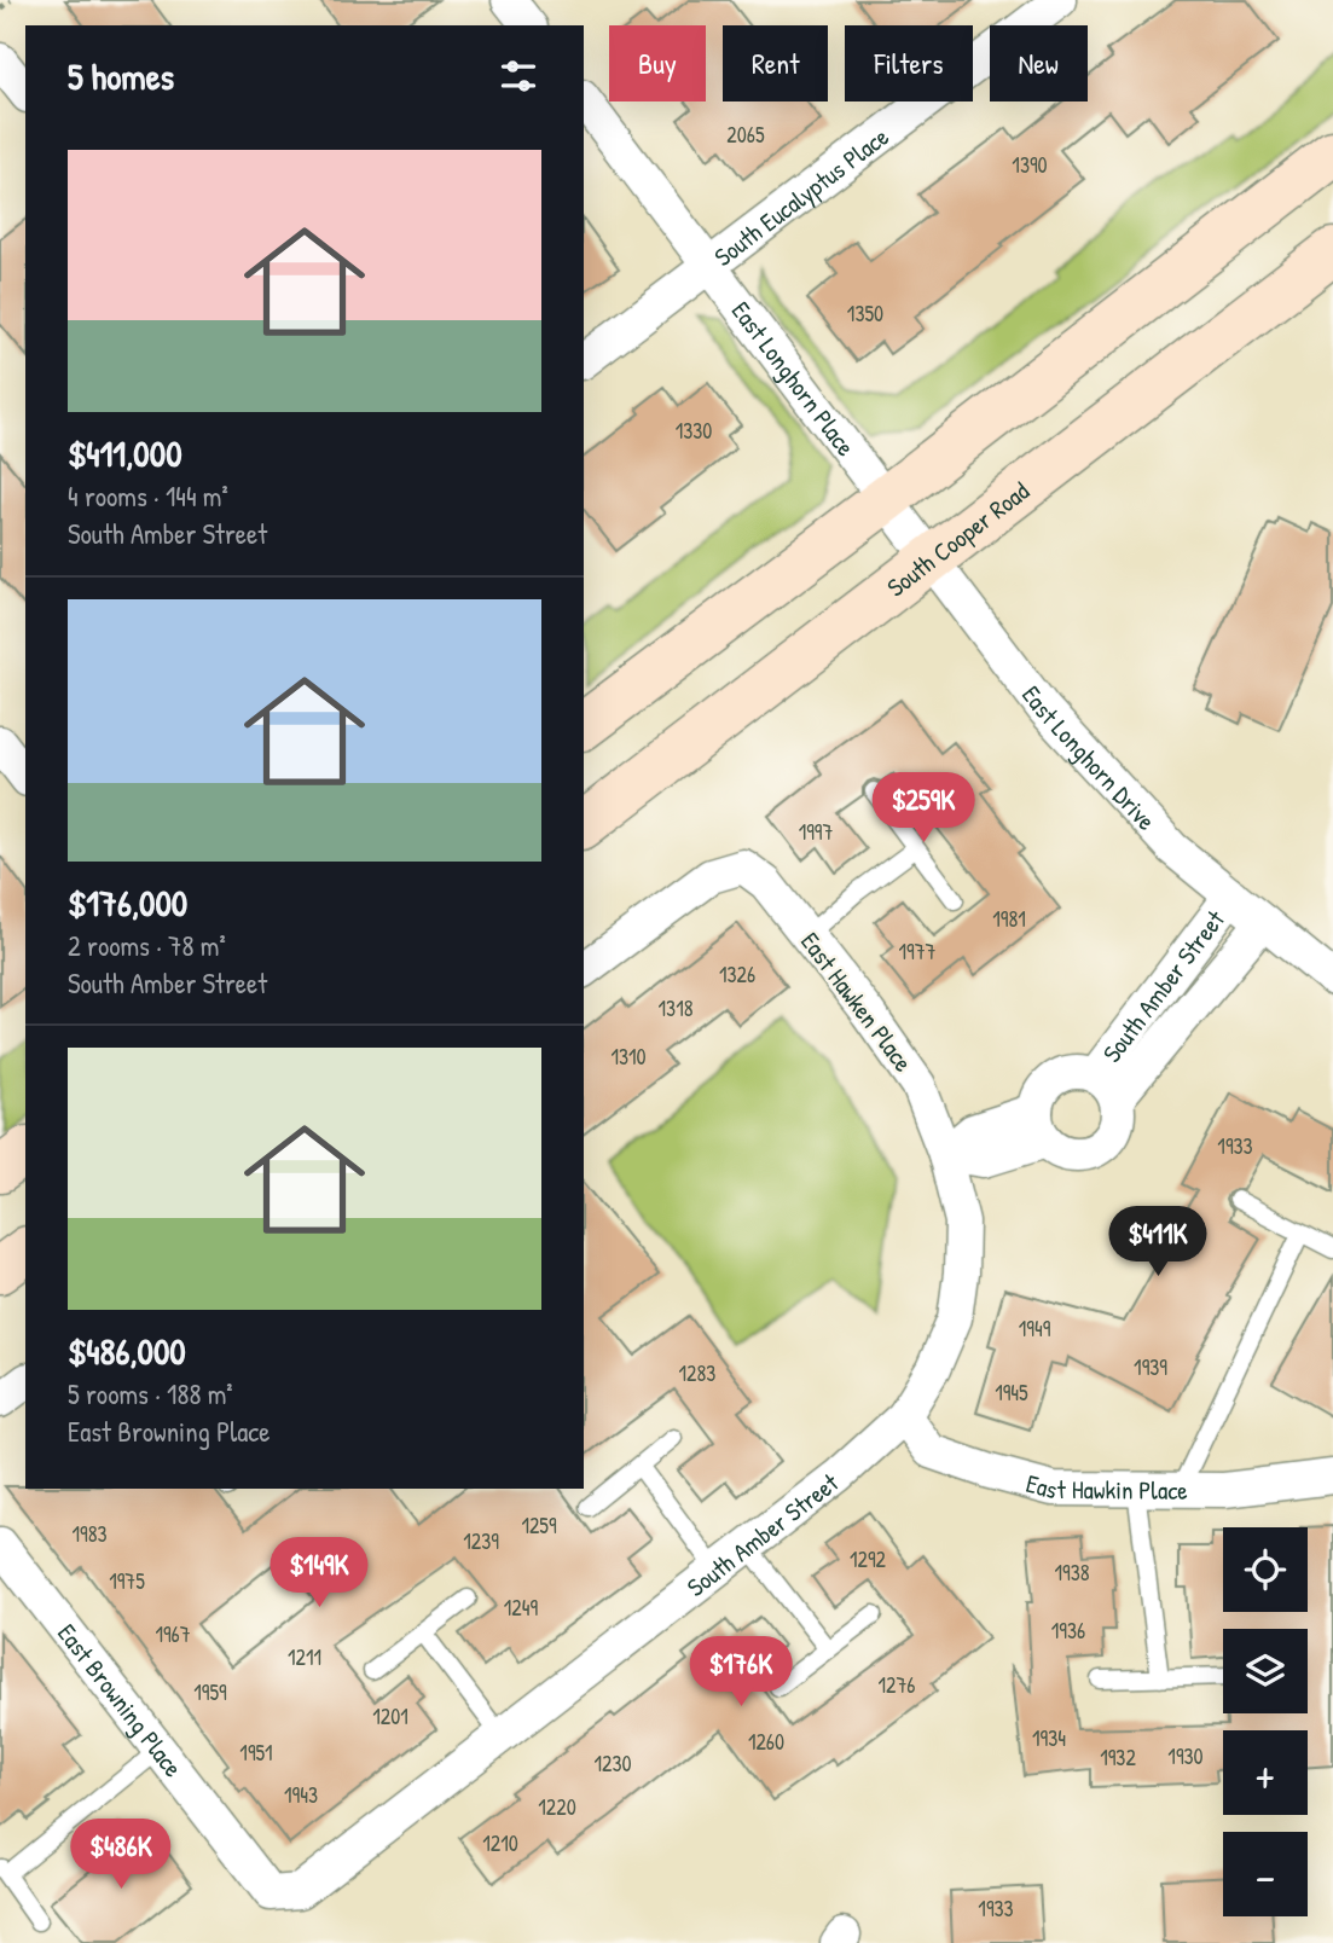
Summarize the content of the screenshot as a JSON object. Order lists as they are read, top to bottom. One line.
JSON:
{"streets":{"main road":["South Cooper Road"],"street":["South Eucalyptus Place","East Longhorn Place","East Longhorn Drive","South Amber Street","East Hawken Place","East Hawkin Place","East Browning Place"]},"crossings":[["South Eucalyptus Place","East Longhorn Place"],["East Longhorn Place","East Longhorn Drive"],["South Cooper Road","East Longhorn Drive"],["East Longhorn Drive","South Amber Street"],["South Amber Street","East Hawken Place"],["South Amber Street","East Hawkin Place"],["South Amber Street","East Browning Place"]],"house_numbers":["2065","1390","1350","1330","1997","1981","1977","1326","1318","1310","1933","1949","1939","1283","1945","1259","1983","1239","1292","1938","1975","1249","1936","1967","1211","1276","1959","1201","1934","1260","1951","1930","1932","1230","1943","1220","1210","1933"],"page":{"chip":["Buy","Rent","Filters","New"],"heading":"5 homes","list":[{"name":"$411,000","note":"4 rooms · 144 m² · South Amber Street"},{"name":"$176,000","note":"2 rooms · 78 m² · South Amber Street"},{"name":"$486,000","note":"5 rooms · 188 m² · East Browning Place"}],"price":["$259K","$411K","$149K","$176K","$486K"],"map_buttons":["+","−"]}}
